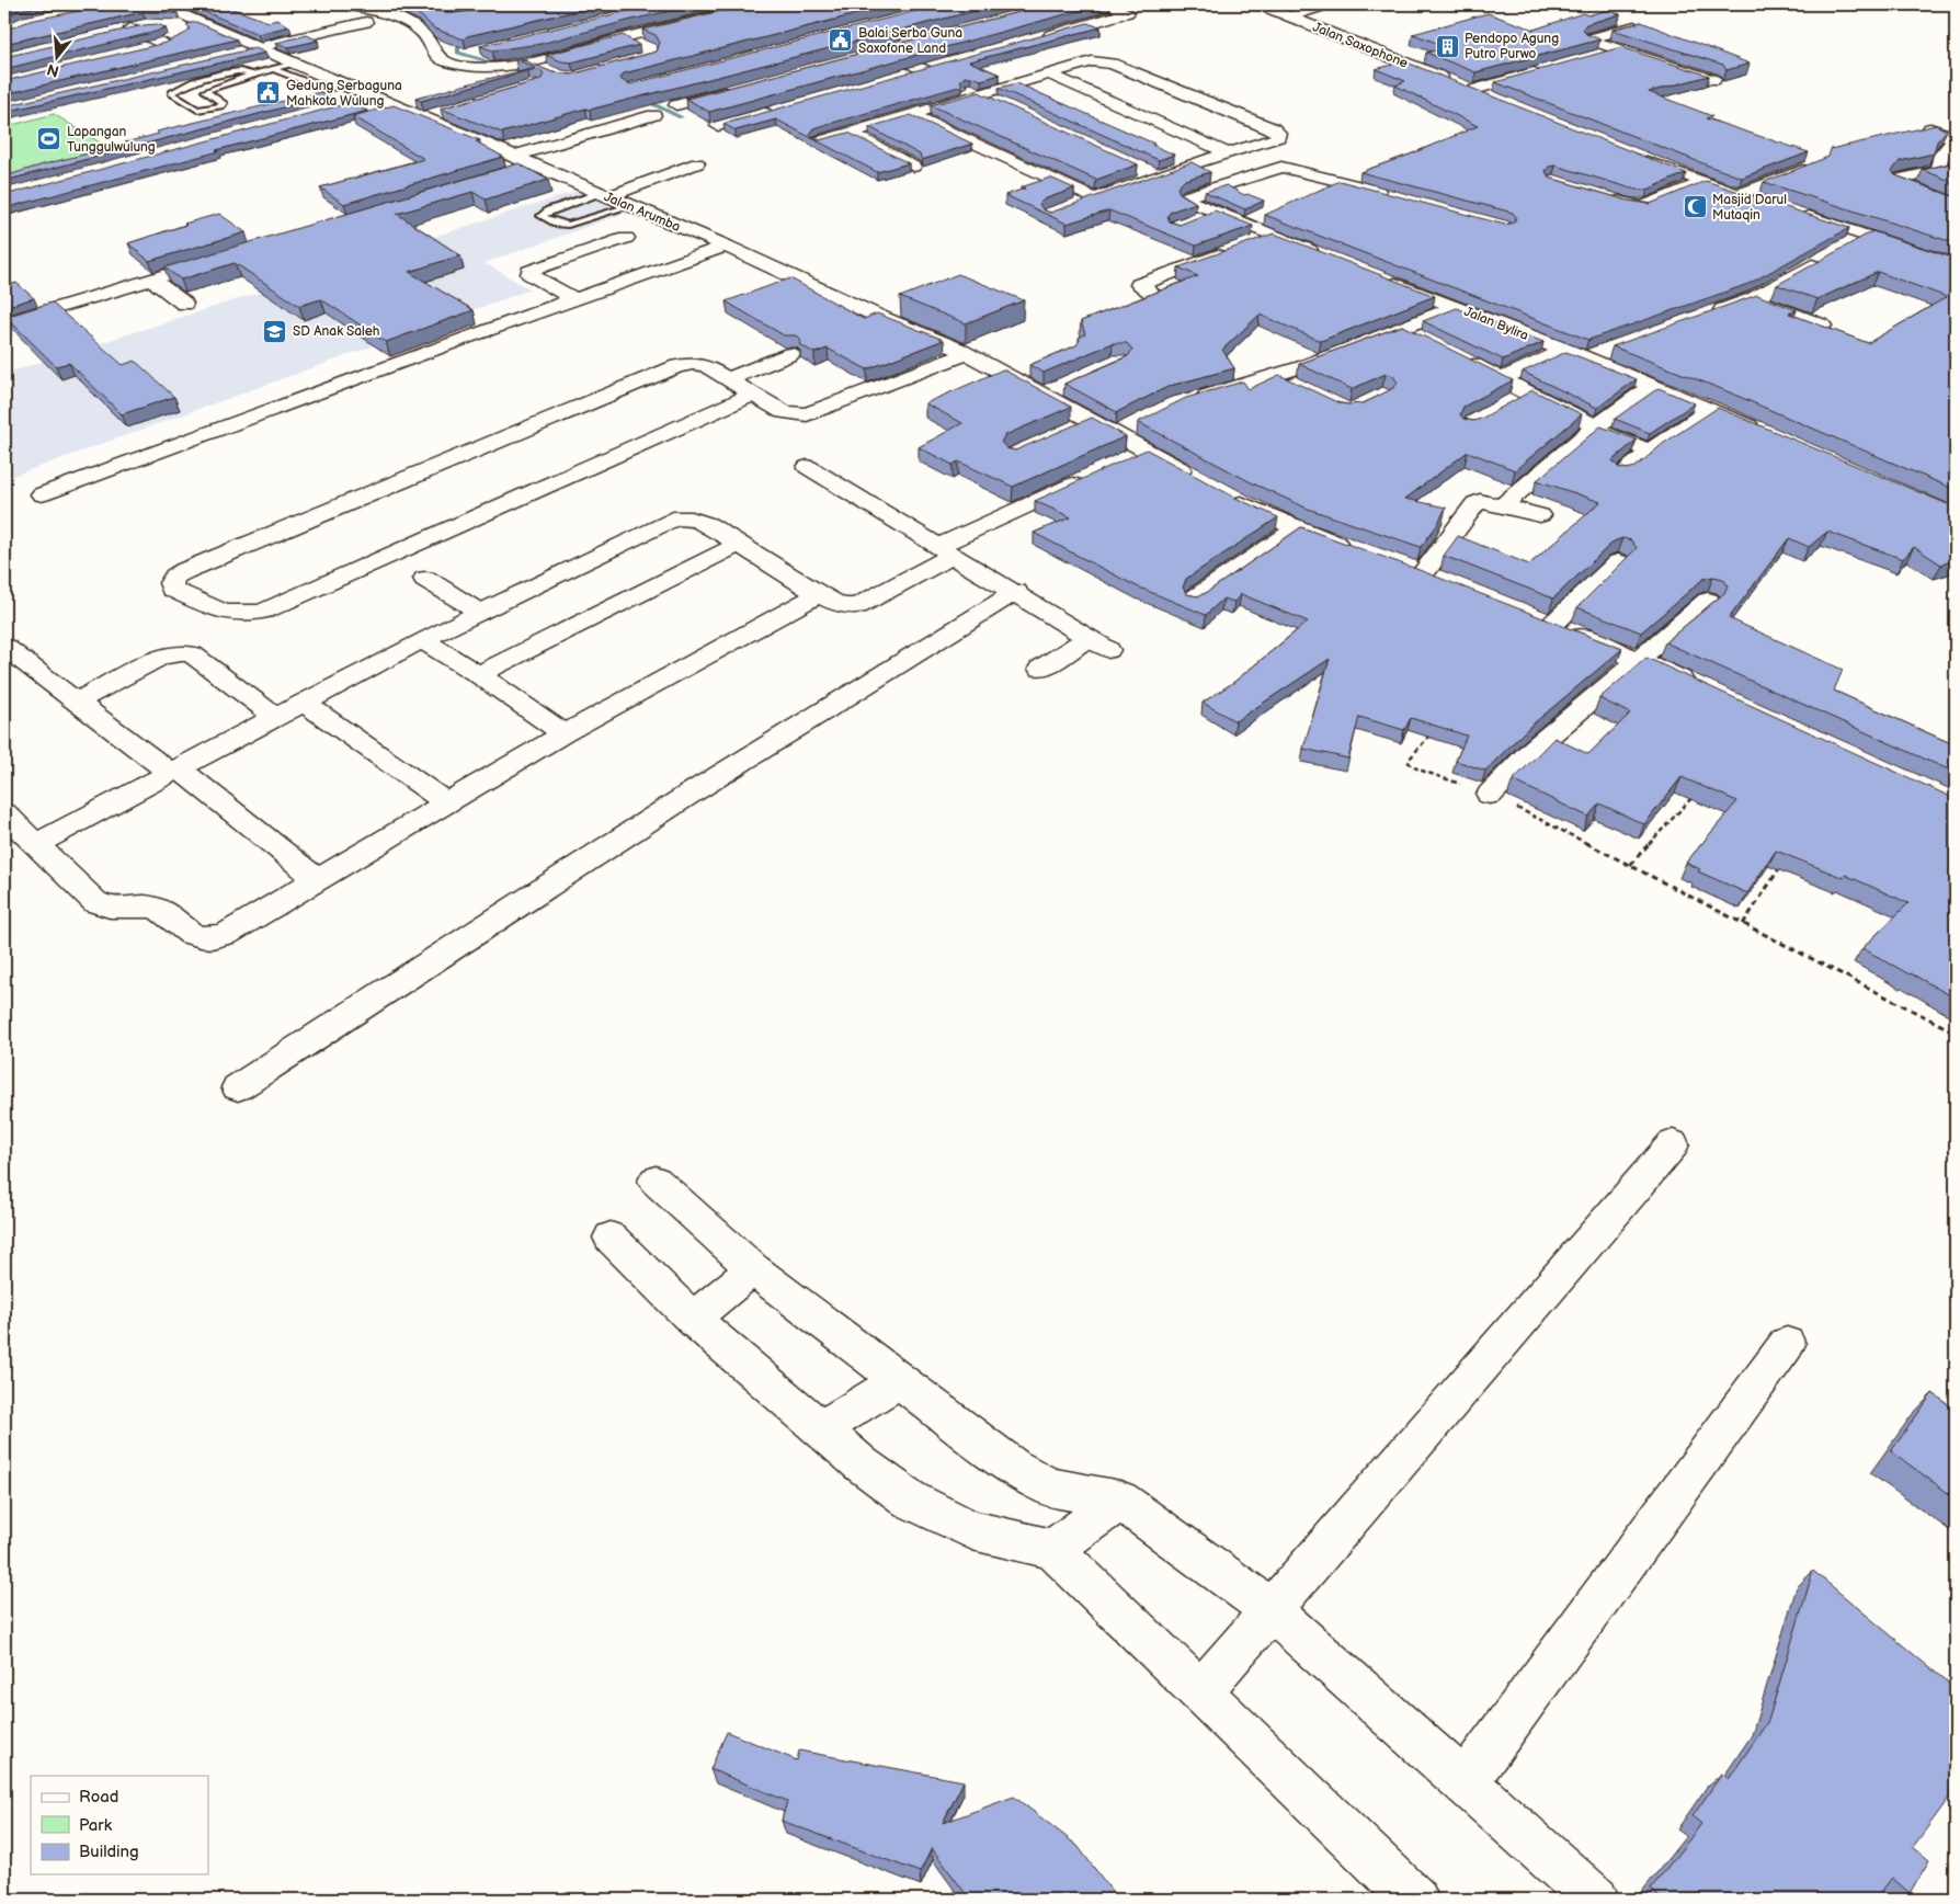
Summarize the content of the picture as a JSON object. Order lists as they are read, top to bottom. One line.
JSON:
{"streets":{"street":["Jalan Saxophone","Jalan Arumba","Jalan Bylira"]},"places":{"public building":["Balai Serba Guna Saxofone Land","Gedung Serbaguna Mahkota Wulung"],"building":["Pendopo Agung Putro Purwo"],"sports":["Lapangan Tunggulwulung"],"mosque":["Masjid Darul Mutaqin"],"school or university":["SD Anak Saleh"]},"legend":["Road","Park","Building"],"north":"bottom"}
